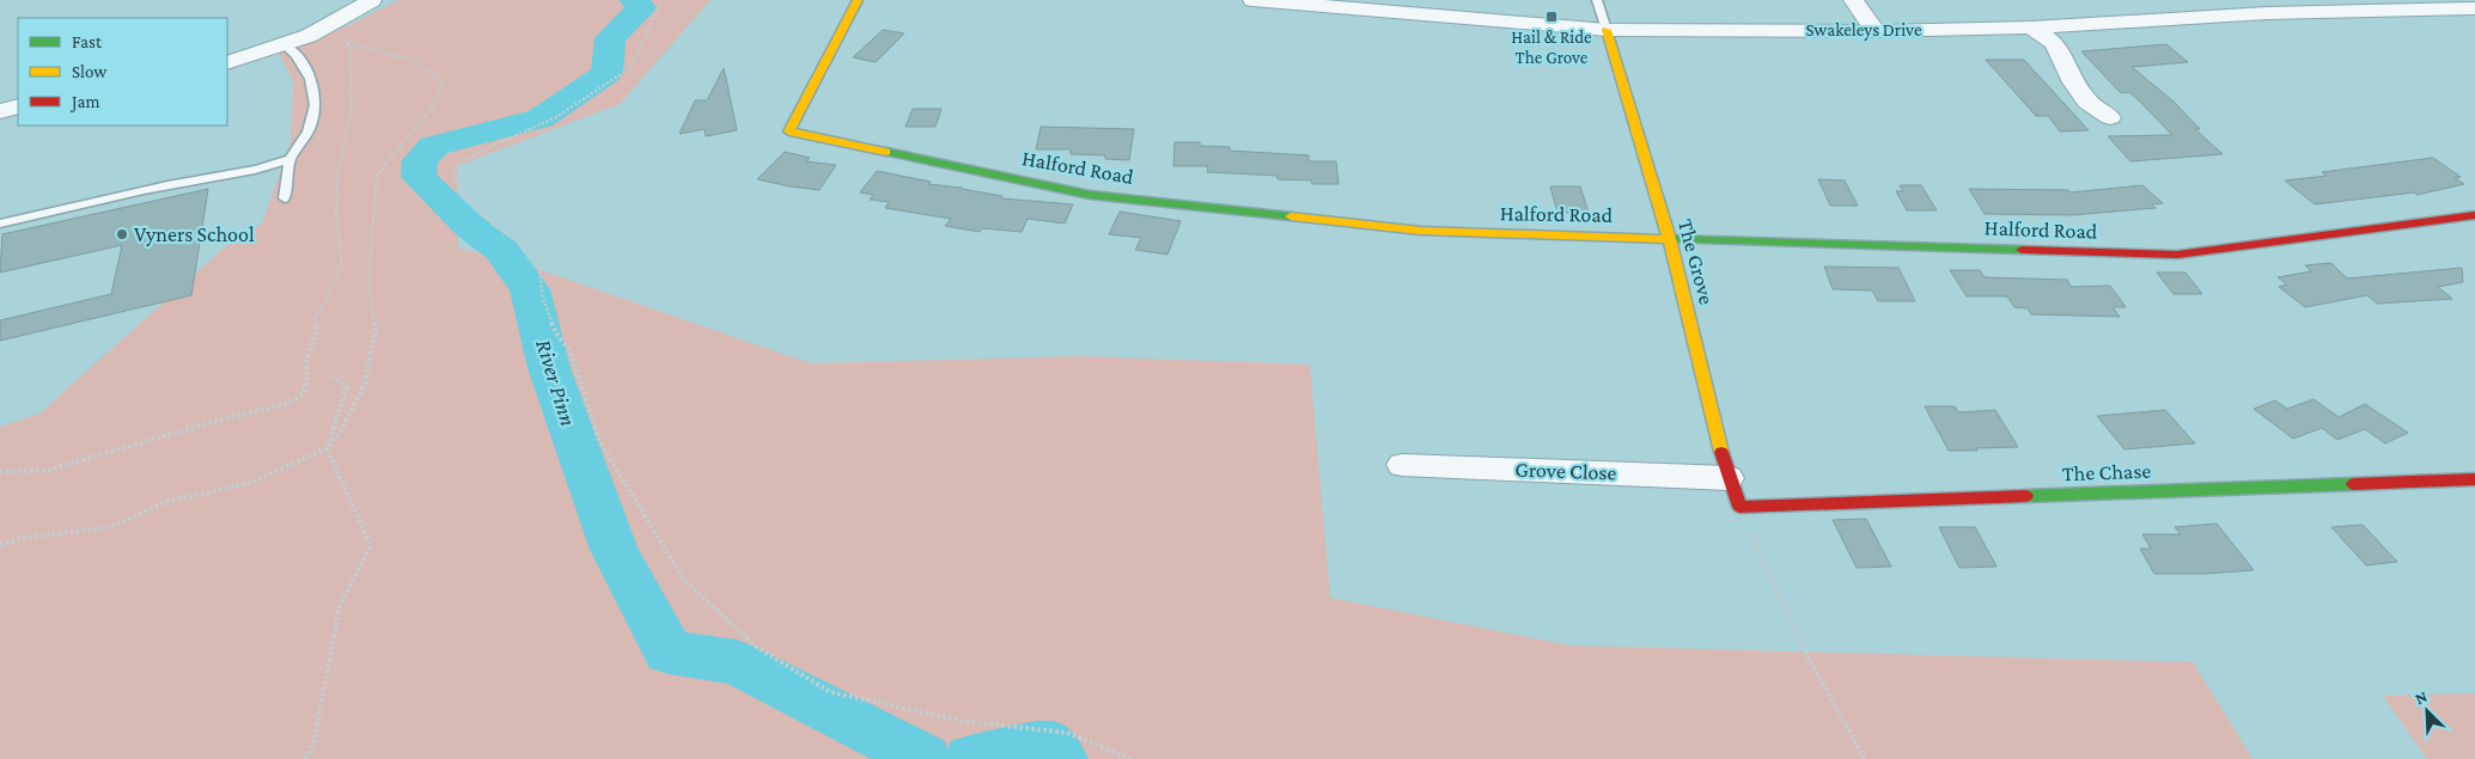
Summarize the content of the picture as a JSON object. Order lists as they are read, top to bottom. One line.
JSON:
{"streets":{"street":["Swakeleys Drive","Halford Road","The Grove","Grove Close","The Chase"]},"crossings":[["Swakeleys Drive","The Grove"],["Halford Road","The Grove"],["The Grove","Grove Close"],["The Grove","The Chase"]],"water":["River Pinn"],"places":{"transit":["Hail & Ride The Grove"],"other":["Vyners School"]},"legend":["Fast","Slow","Jam"],"north":"top left"}
